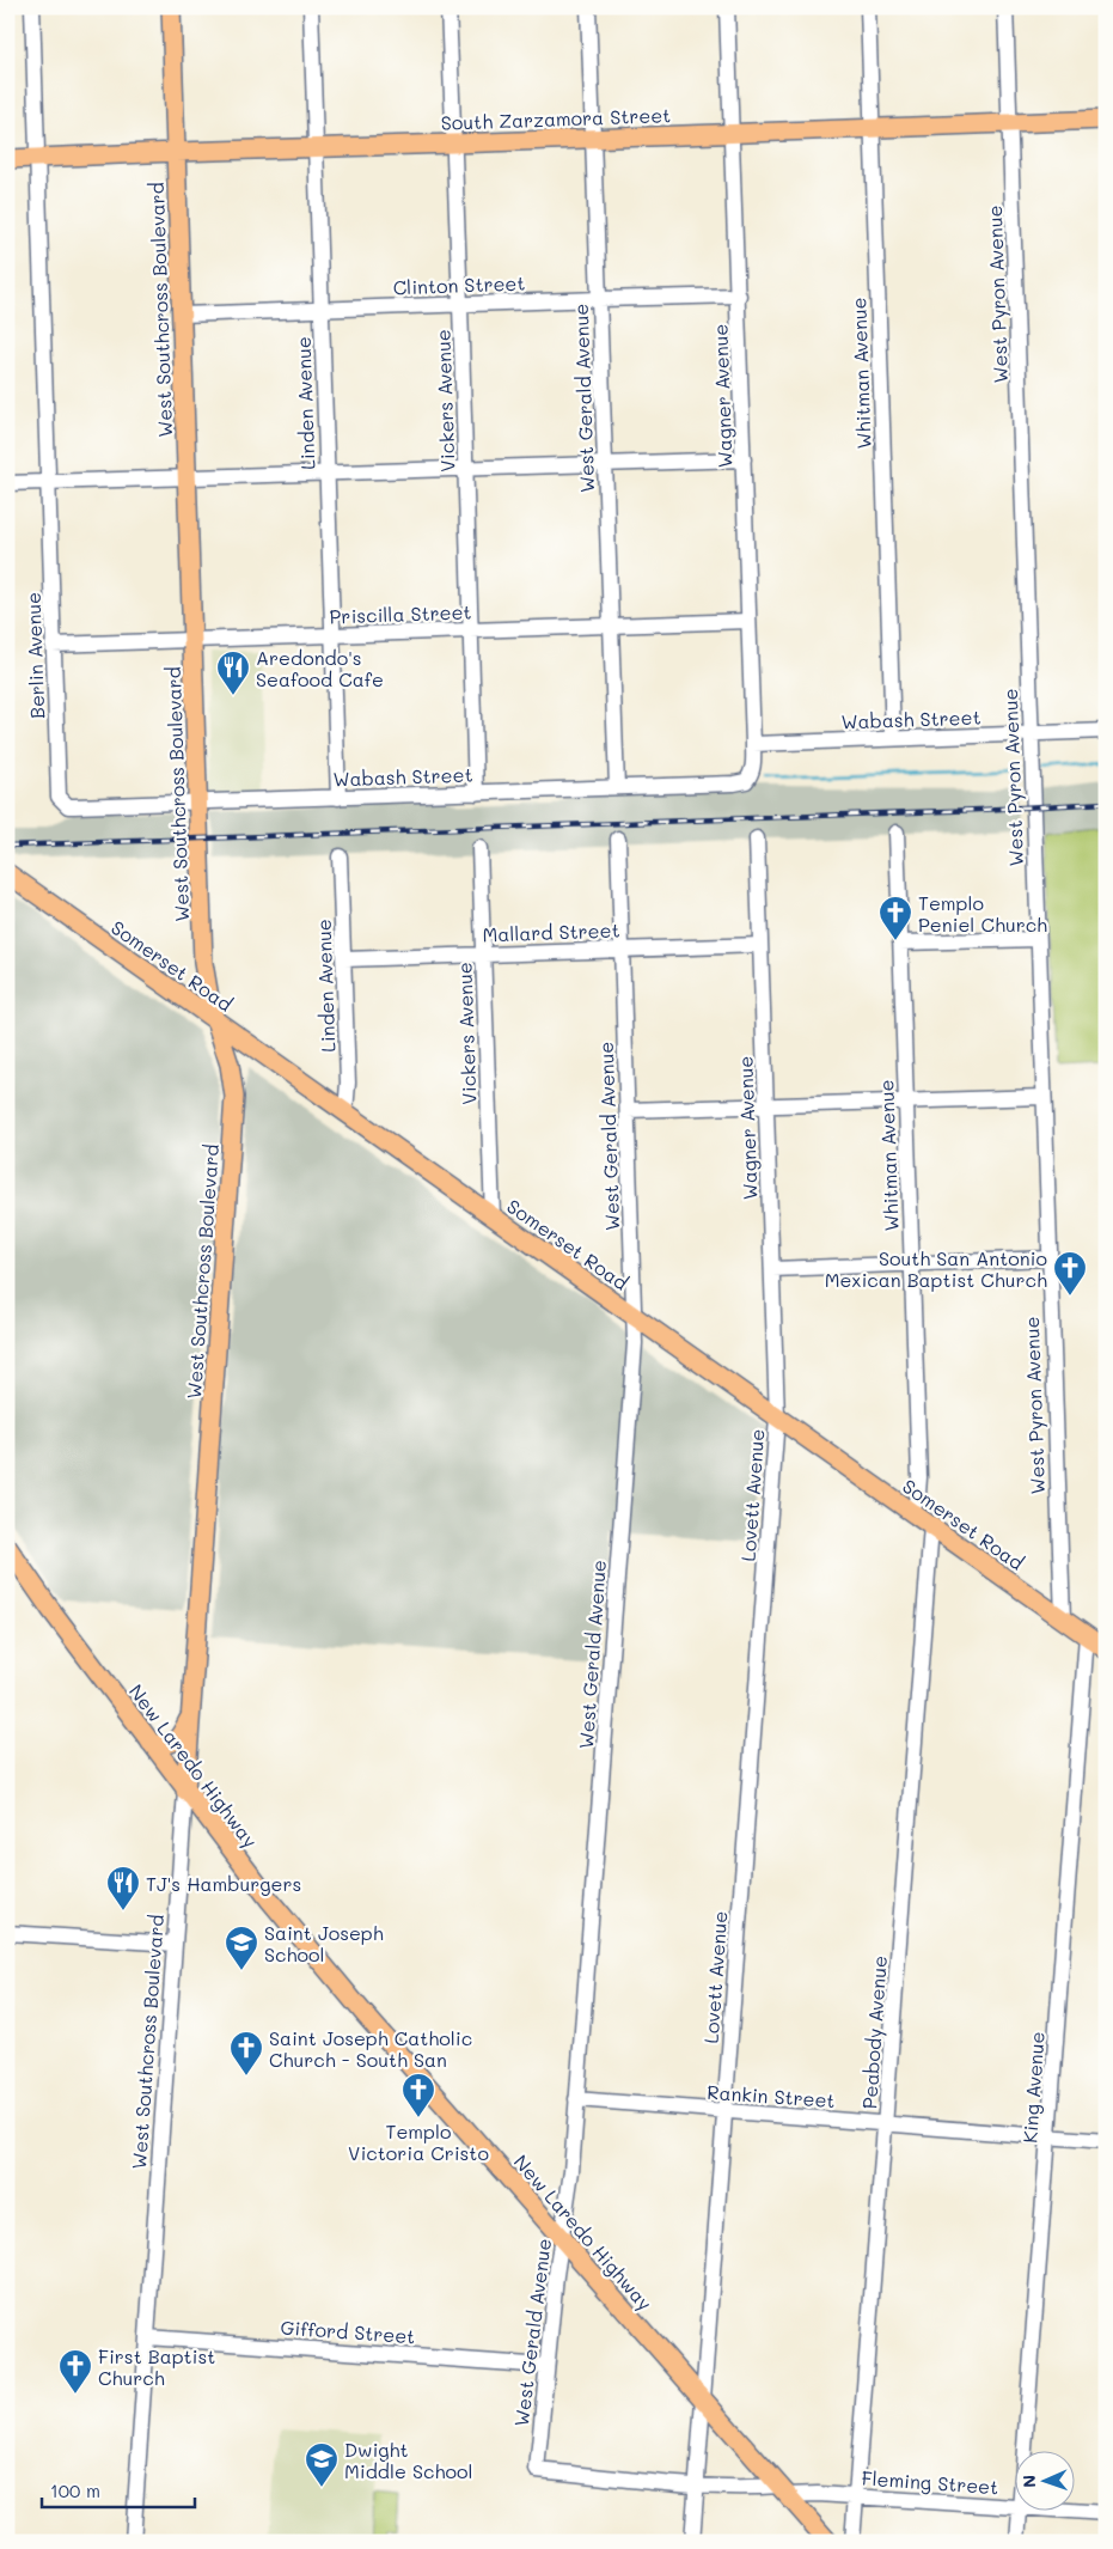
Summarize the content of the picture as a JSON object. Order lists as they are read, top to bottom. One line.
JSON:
{"streets":{"main road":["South Zarzamora Street","West Southcross Boulevard","Somerset Road","New Laredo Highway"],"street":["Clinton Street","West Pyron Avenue","Whitman Avenue","Wagner Avenue","West Gerald Avenue","Vickers Avenue","Linden Avenue","Priscilla Street","Berlin Avenue","Wabash Street","Mallard Street","Lovett Avenue","Peabody Avenue","King Avenue","Rankin Street","Gifford Street","Fleming Street"]},"crossings":[["South Zarzamora Street","West Pyron Avenue"],["South Zarzamora Street","West Southcross Boulevard"],["South Zarzamora Street","Whitman Avenue"],["South Zarzamora Street","Wagner Avenue"],["South Zarzamora Street","West Gerald Avenue"],["South Zarzamora Street","Vickers Avenue"],["South Zarzamora Street","Linden Avenue"],["South Zarzamora Street","Berlin Avenue"],["Clinton Street","West Southcross Boulevard"],["Clinton Street","Wagner Avenue"],["Clinton Street","West Gerald Avenue"],["Clinton Street","Vickers Avenue"],["Clinton Street","Linden Avenue"],["West Pyron Avenue","Wabash Street"],["West Pyron Avenue","Somerset Road"],["West Southcross Boulevard","Priscilla Street"],["West Southcross Boulevard","Wabash Street"],["West Southcross Boulevard","Somerset Road"],["West Southcross Boulevard","New Laredo Highway"],["West Southcross Boulevard","Gifford Street"],["Whitman Avenue","Wabash Street"],["Whitman Avenue","Somerset Road"],["Wagner Avenue","Priscilla Street"],["Wagner Avenue","Wabash Street"],["Wagner Avenue","Mallard Street"],["Wagner Avenue","Somerset Road"],["Wagner Avenue","Lovett Avenue"],["West Gerald Avenue","Priscilla Street"],["West Gerald Avenue","Wabash Street"],["West Gerald Avenue","Mallard Street"],["West Gerald Avenue","Somerset Road"],["West Gerald Avenue","New Laredo Highway"],["West Gerald Avenue","Rankin Street"],["West Gerald Avenue","Gifford Street"],["West Gerald Avenue","Fleming Street"],["Vickers Avenue","Priscilla Street"],["Vickers Avenue","Wabash Street"],["Vickers Avenue","Mallard Street"],["Vickers Avenue","Somerset Road"],["Linden Avenue","Priscilla Street"],["Linden Avenue","Wabash Street"],["Linden Avenue","Mallard Street"],["Linden Avenue","Somerset Road"],["Priscilla Street","Berlin Avenue"],["Berlin Avenue","Wabash Street"],["Somerset Road","Lovett Avenue"],["Somerset Road","Peabody Avenue"],["Somerset Road","King Avenue"],["Lovett Avenue","New Laredo Highway"],["Lovett Avenue","Rankin Street"],["Lovett Avenue","Fleming Street"],["New Laredo Highway","Fleming Street"],["Peabody Avenue","Rankin Street"],["Peabody Avenue","Fleming Street"],["King Avenue","Rankin Street"]],"places":{"restaurant":["Aredondo's Seafood Cafe","TJ's Hamburgers"],"church":["Templo Peniel Church","South San Antonio Mexican Baptist Church","Saint Joseph Catholic Church - South San","Templo Victoria Cristo","First Baptist Church"],"school or university":["Saint Joseph School","Dwight Middle School"]},"scale_bar":"100 m","north":"left"}
